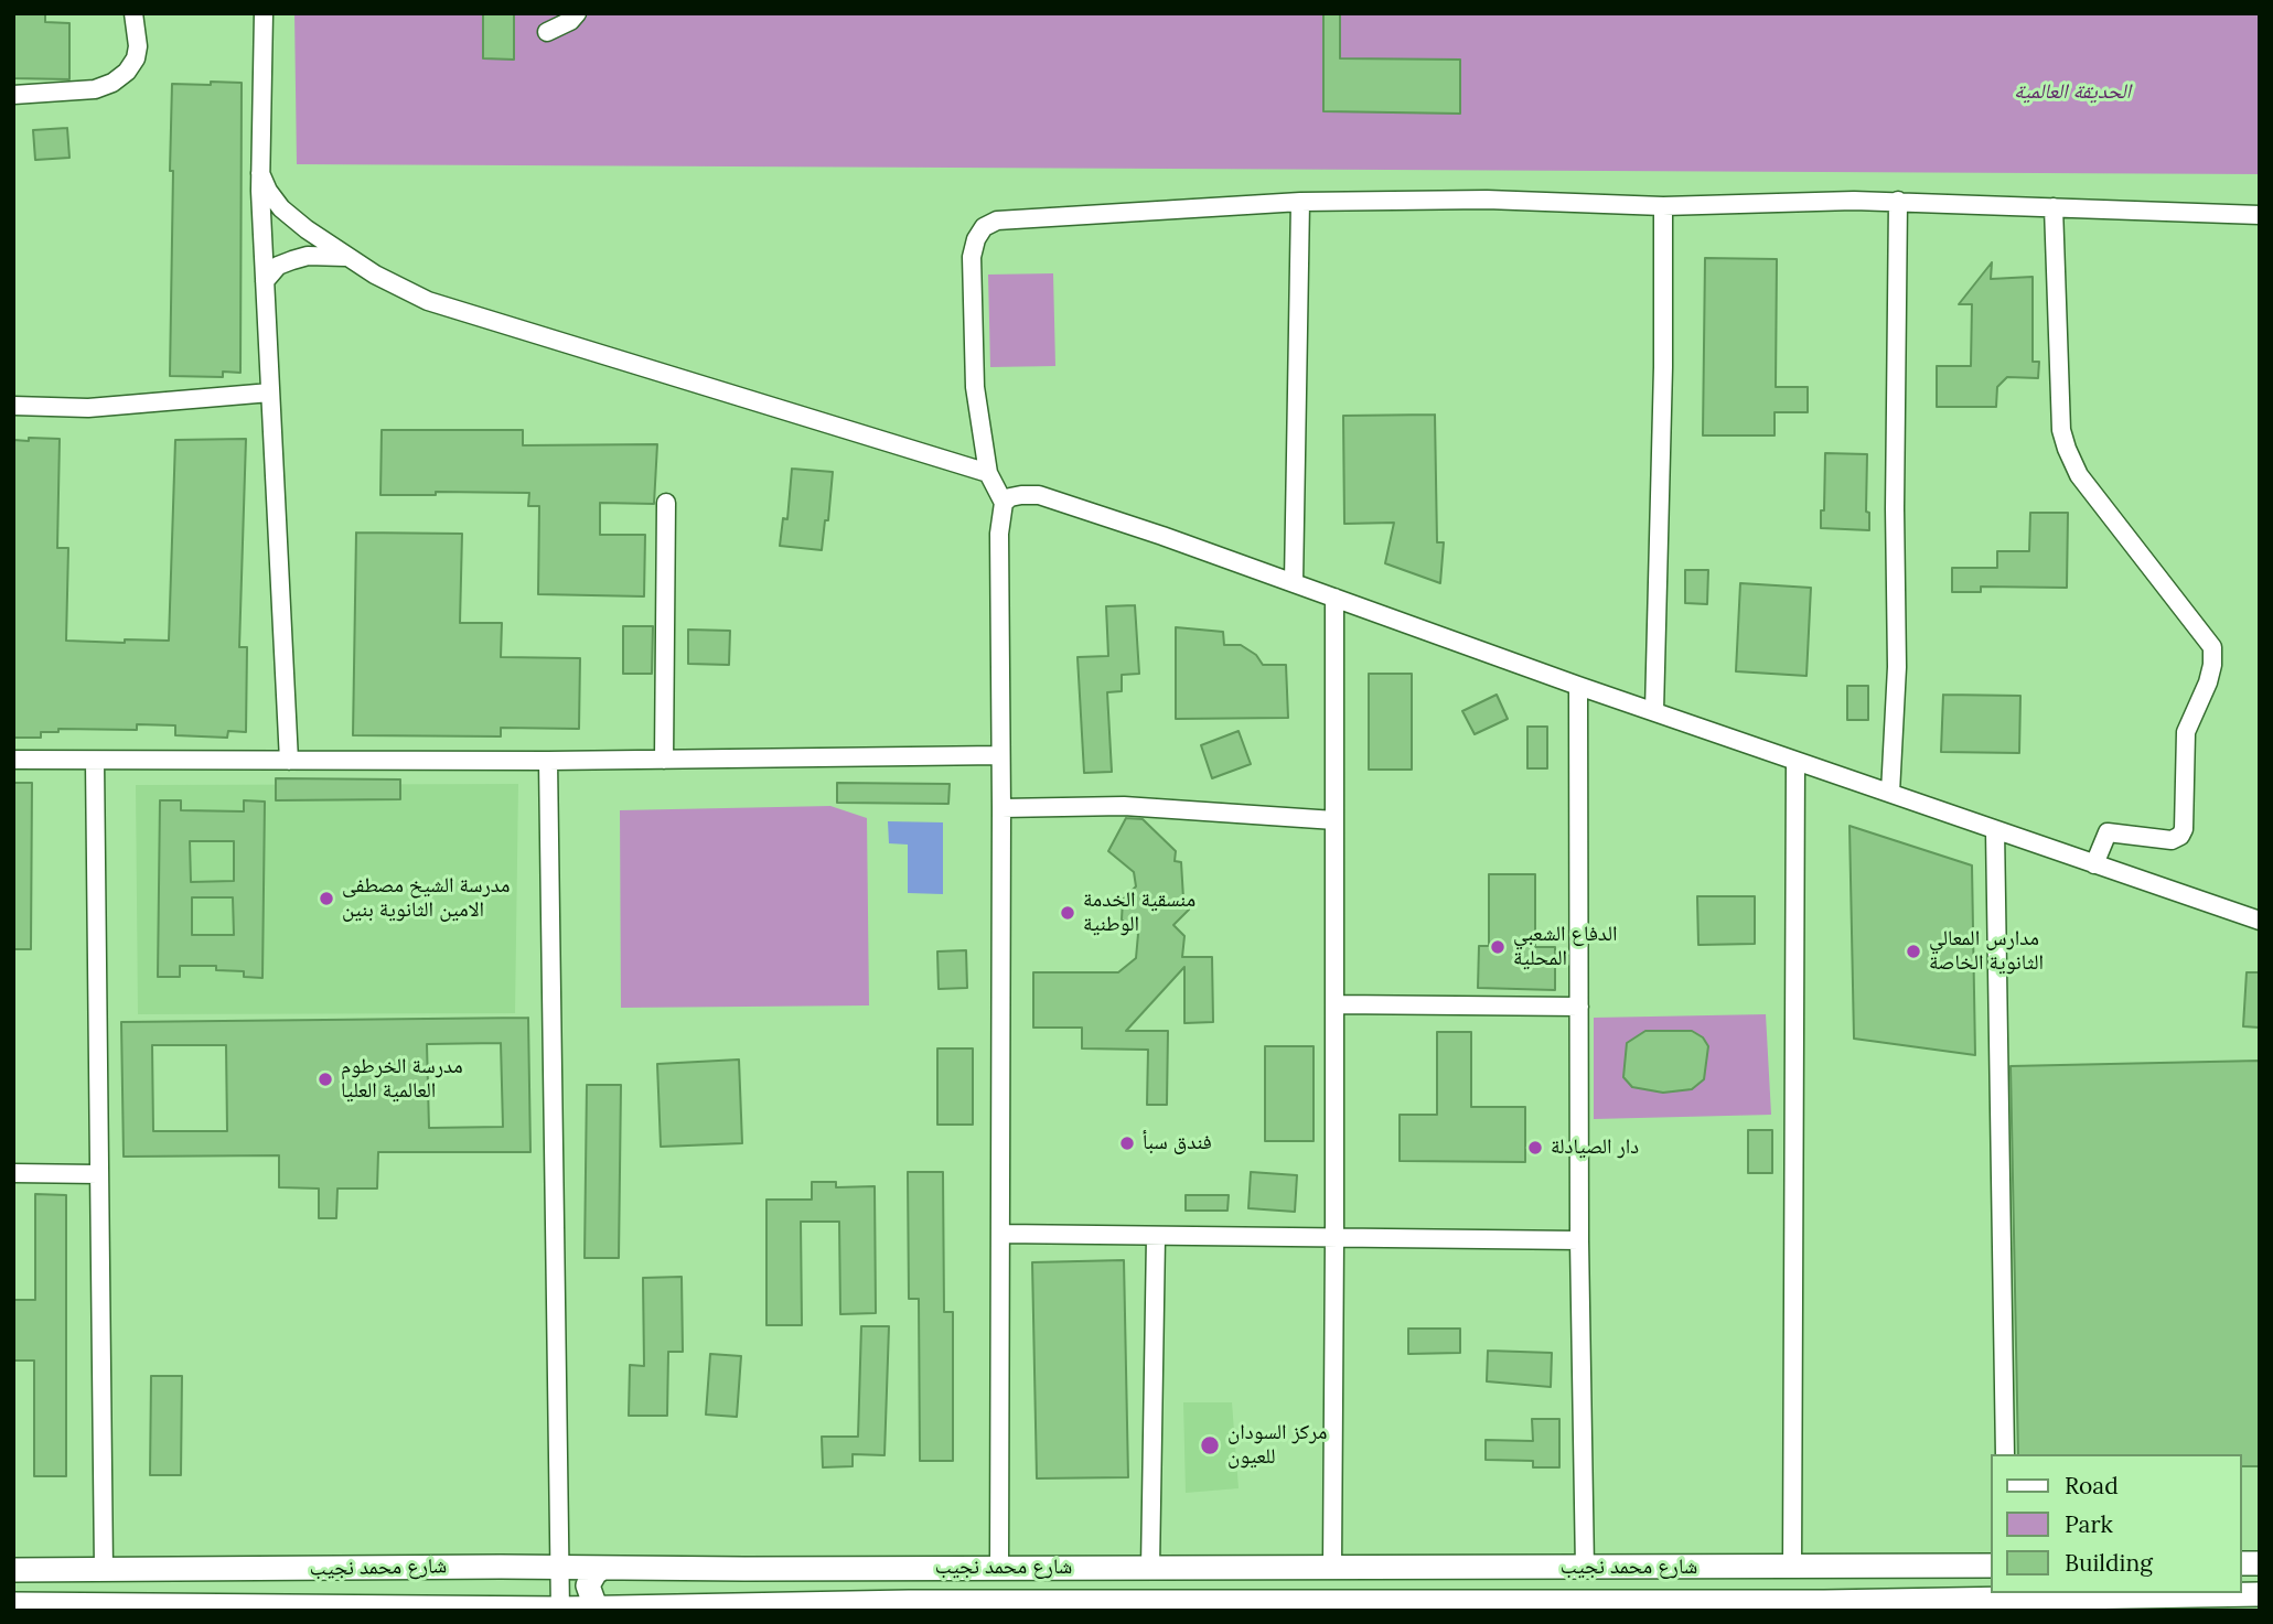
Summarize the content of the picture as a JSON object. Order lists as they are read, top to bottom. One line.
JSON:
{"streets":{"main road":["شارع محمد نجيب"]},"parks":["الحديقة العالمية"],"places":["مدرسة الشيخ مصطفى الامين الثانوية بنين","منسقية الخدمة الوطنية","الدفاع الشعبي المحلية","مدارس المعالي الثانوية الخاصة","مدرسة الخرطوم العالمية العليا","فندق سبأ","دار الصيادلة","مركز السودان للعيون"],"legend":["Road","Park","Building"]}
